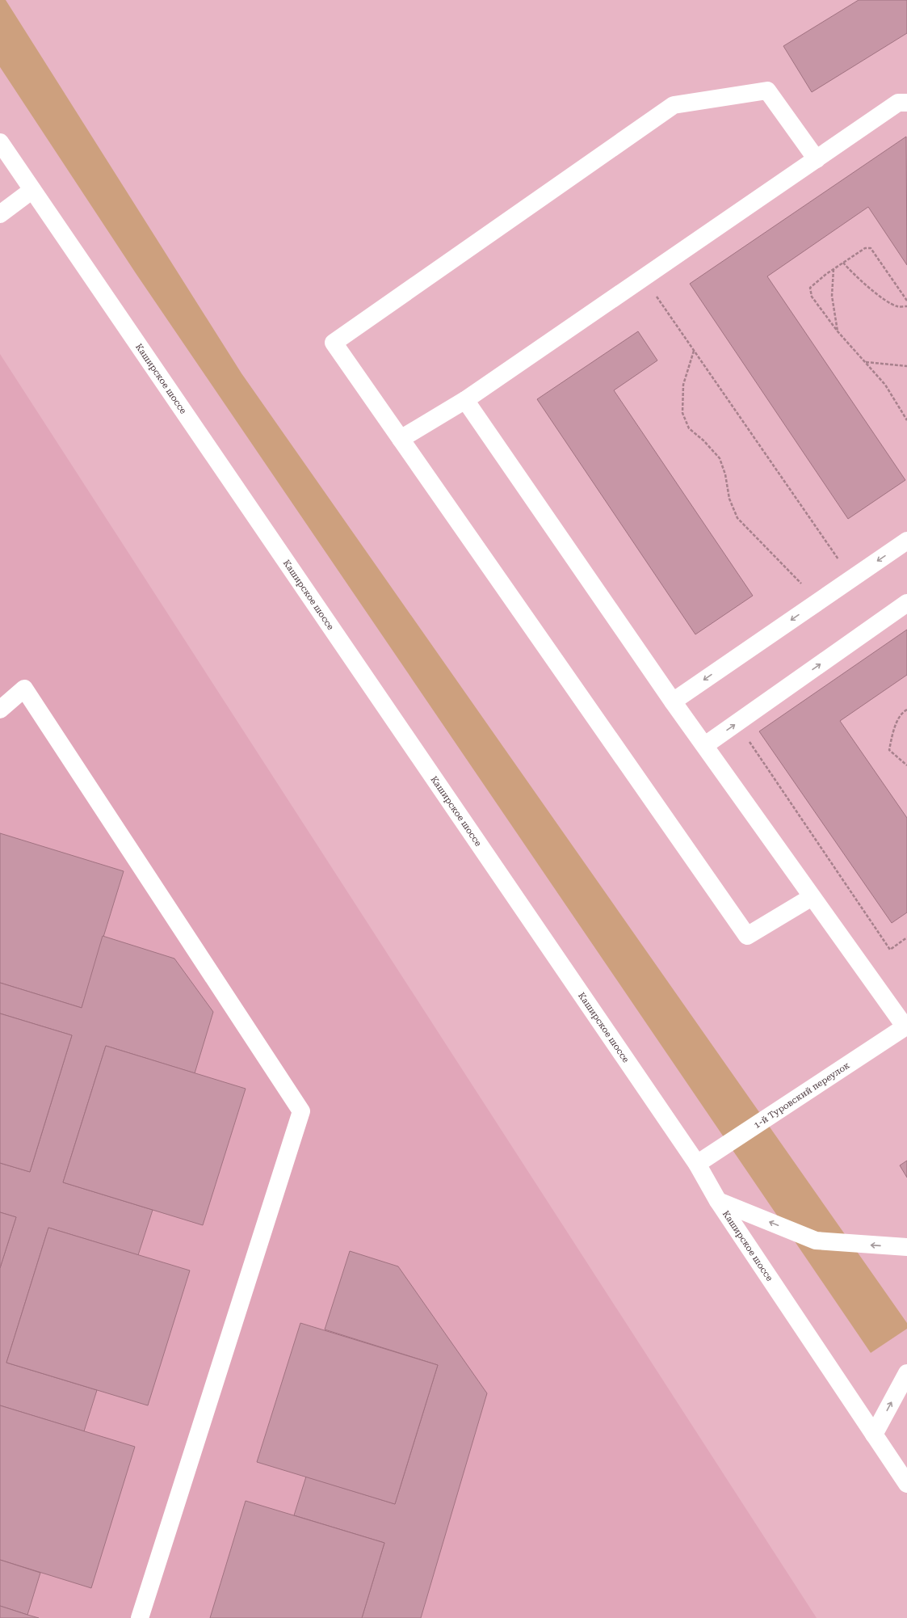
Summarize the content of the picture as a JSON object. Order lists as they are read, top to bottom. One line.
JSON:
{"streets":{"main road":["Каширское шоссе","1-й Туровский переулок"]},"crossings":[["Каширское шоссе","1-й Туровский переулок"]]}
